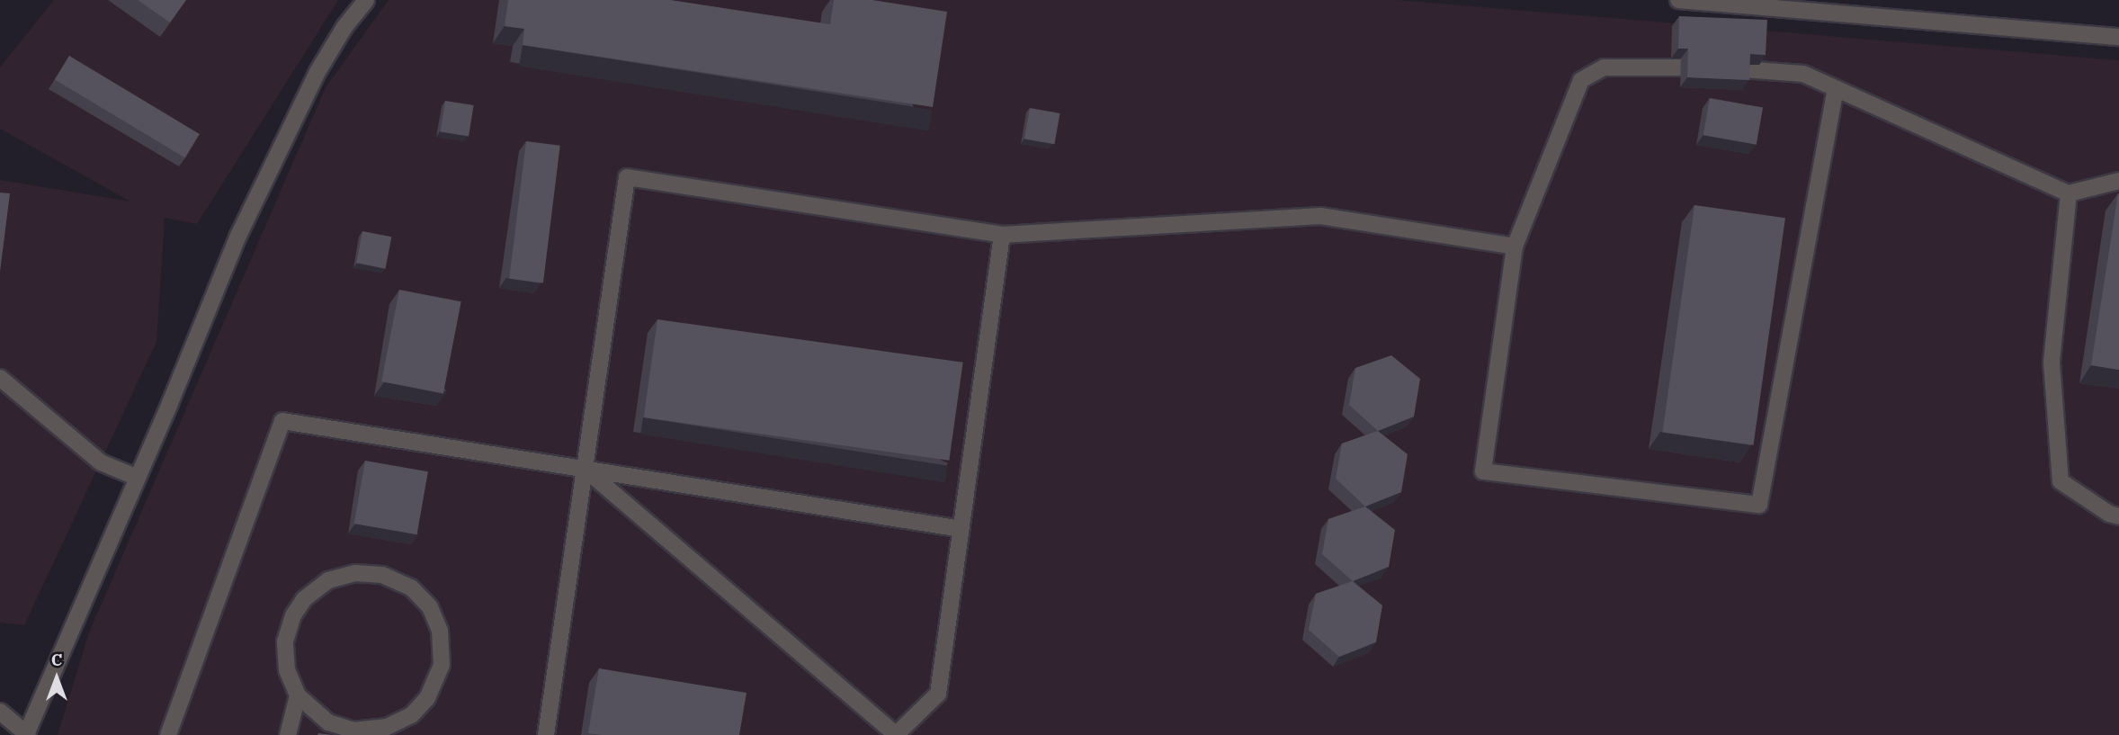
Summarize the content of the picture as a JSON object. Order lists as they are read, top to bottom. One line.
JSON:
{"north":"top"}
